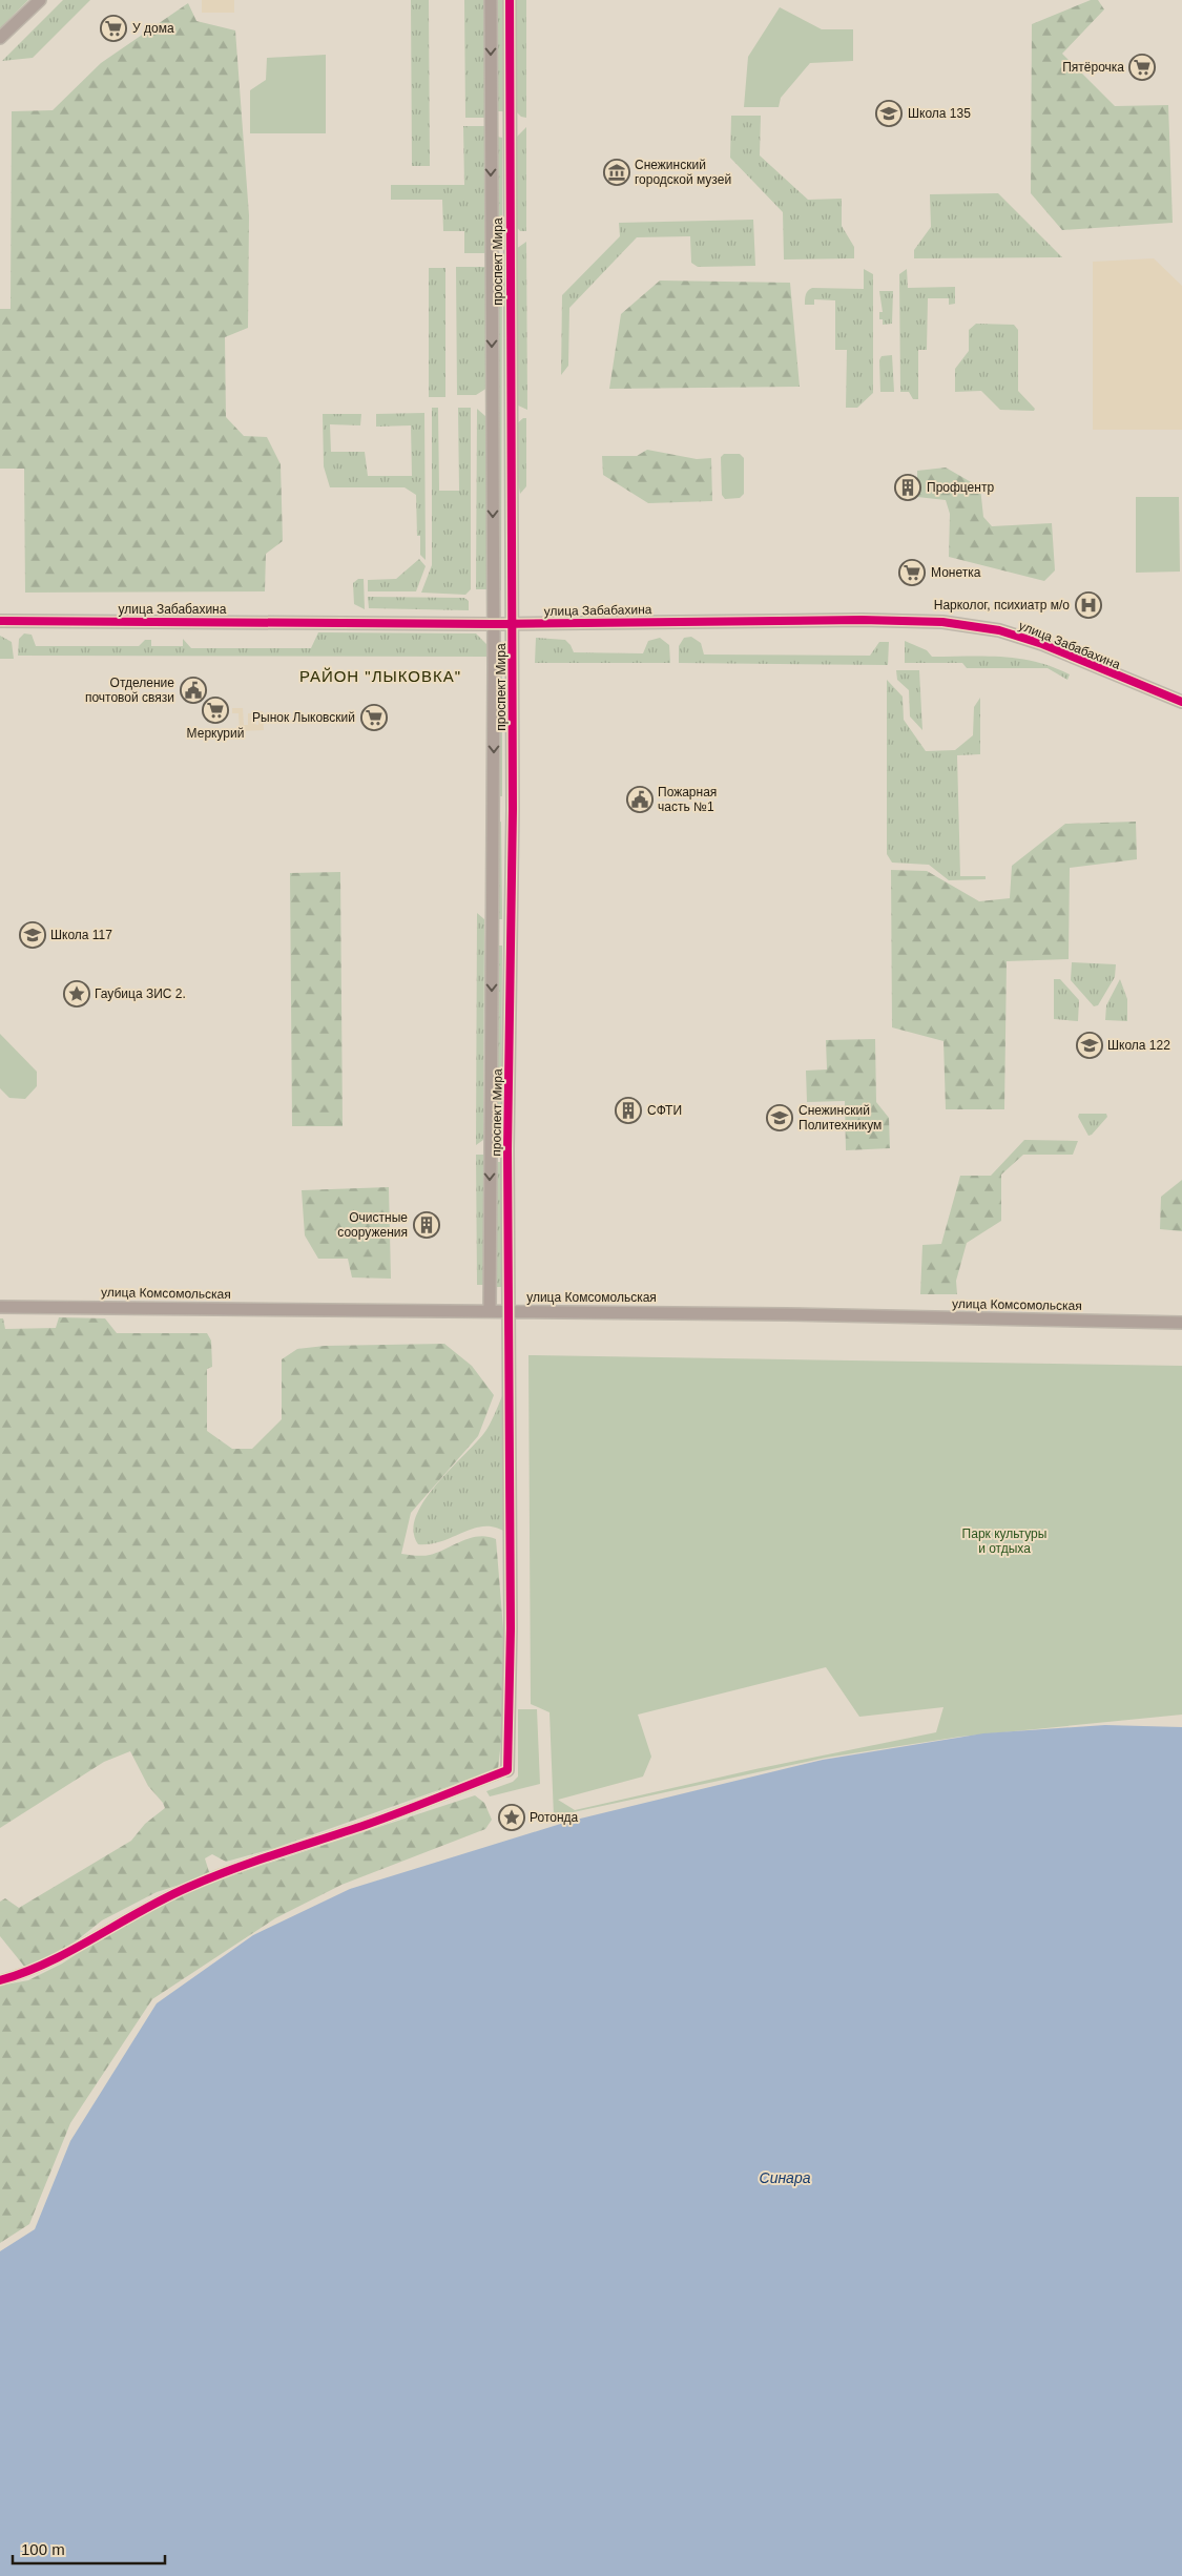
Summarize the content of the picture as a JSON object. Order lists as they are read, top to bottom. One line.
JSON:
{"streets":{"street":["проспект Мира","улица Забабахина","улица Комсомольская"]},"crossings":[["проспект Мира","улица Забабахина"],["проспект Мира","улица Комсомольская"]],"districts":["РАЙОН \"ЛЫКОВКА\""],"water":["Синара"],"parks":["Парк культуры и отдыха"],"places":{"supermarket":["У дома","Пятёрочка","Монетка","Меркурий","Рынок Лыковский"],"school or university":["Школа 135","Школа 117","Школа 122","Снежинский Политехникум"],"museum":["Снежинский городской музей"],"building":["Профцентр","СФТИ","Очистные сооружения"],"hospital":["Нарколог, психиатр м/о"],"public building":["Отделение почтовой связи","Пожарная часть №1"],"place":["Гаубица ЗИС 2.","Ротонда"]},"scale_bar":"100 m"}
